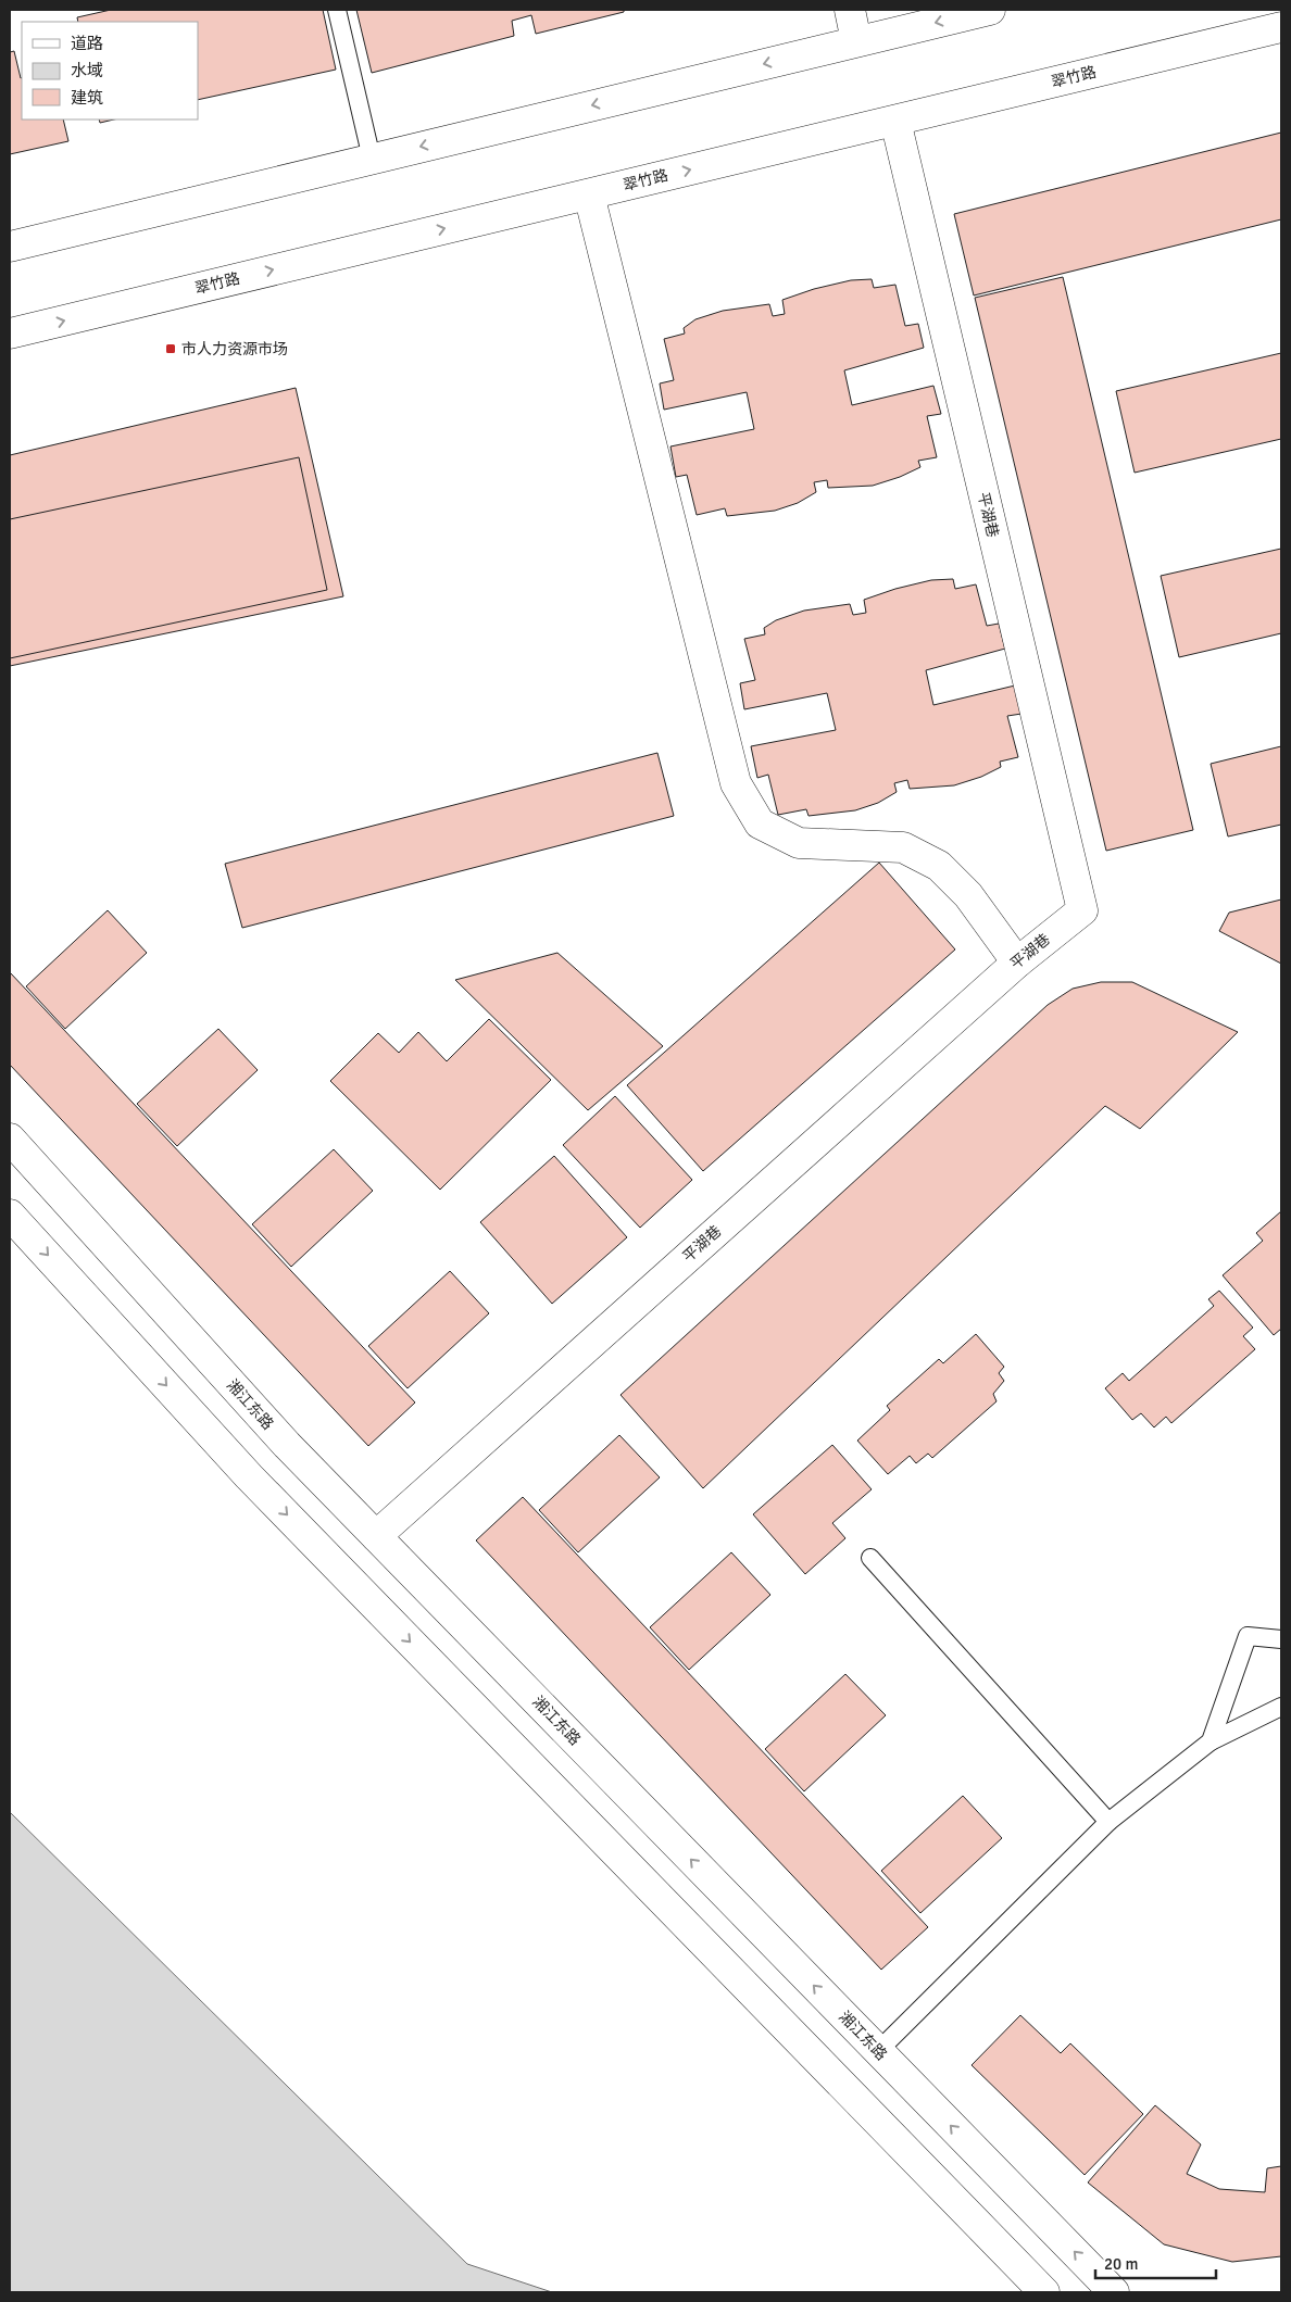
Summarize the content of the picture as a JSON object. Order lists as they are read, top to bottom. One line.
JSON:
{"streets":{"main road":["翠竹路","平湖巷","湘江东路"]},"crossings":[["翠竹路","平湖巷"],["平湖巷","湘江东路"]],"places":{"transit":["市人力资源市场"]},"legend":["道路","水域","建筑"],"scale_bar":"20 m"}
